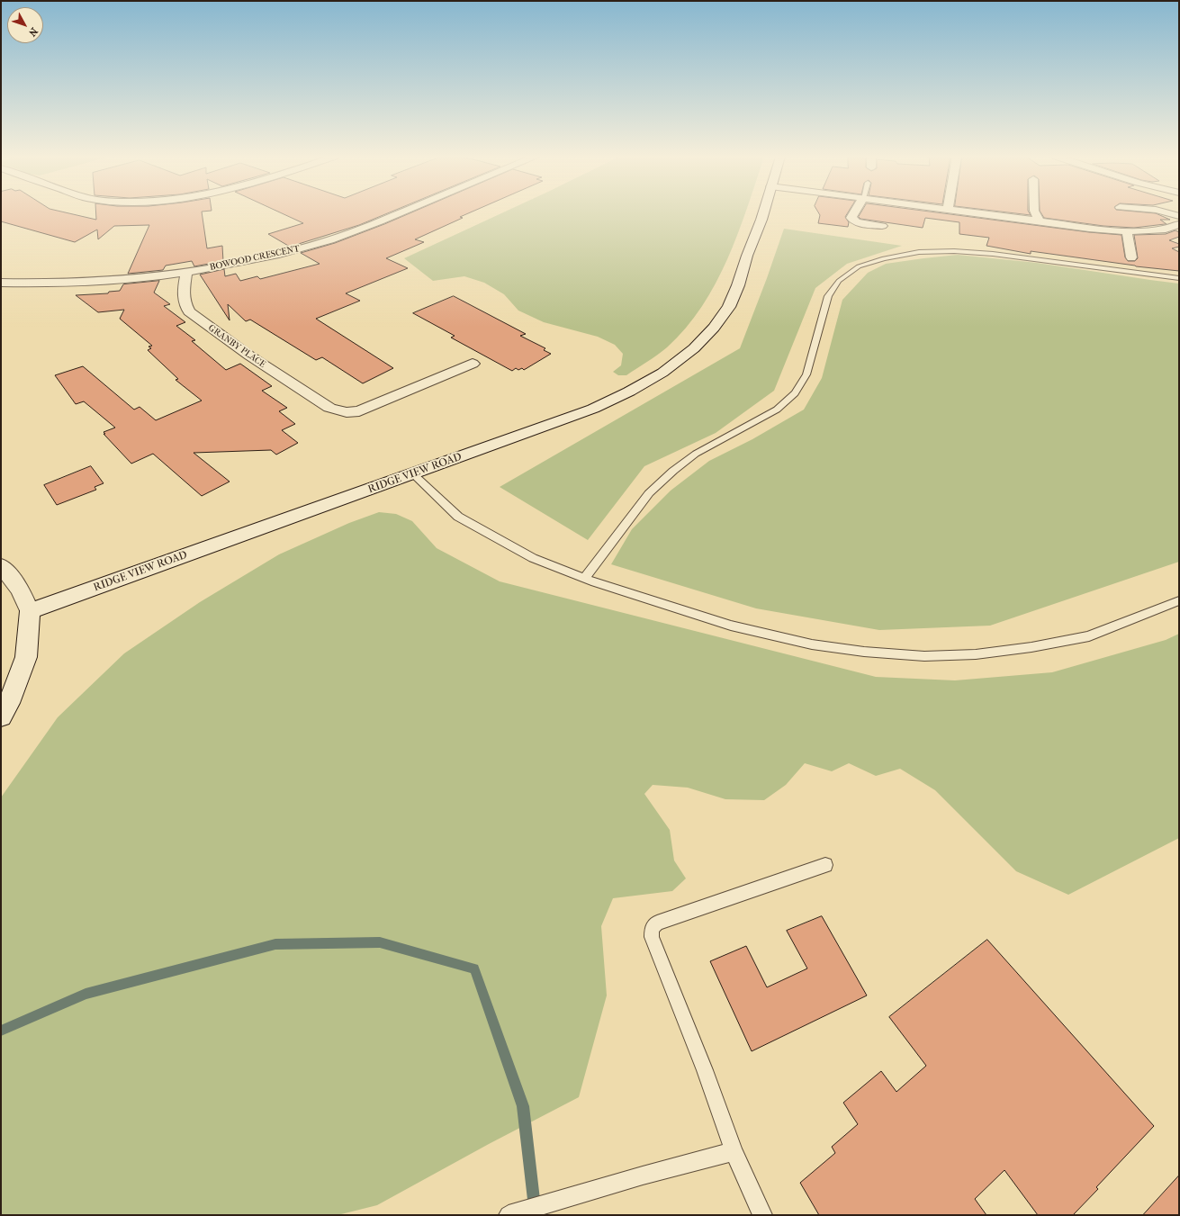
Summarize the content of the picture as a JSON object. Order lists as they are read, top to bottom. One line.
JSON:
{"streets":{"street":["BOWOOD CRESCENT","GRANBY PLACE","RIDGE VIEW ROAD"]},"crossings":[["BOWOOD CRESCENT","GRANBY PLACE"]],"north":"bottom right"}
